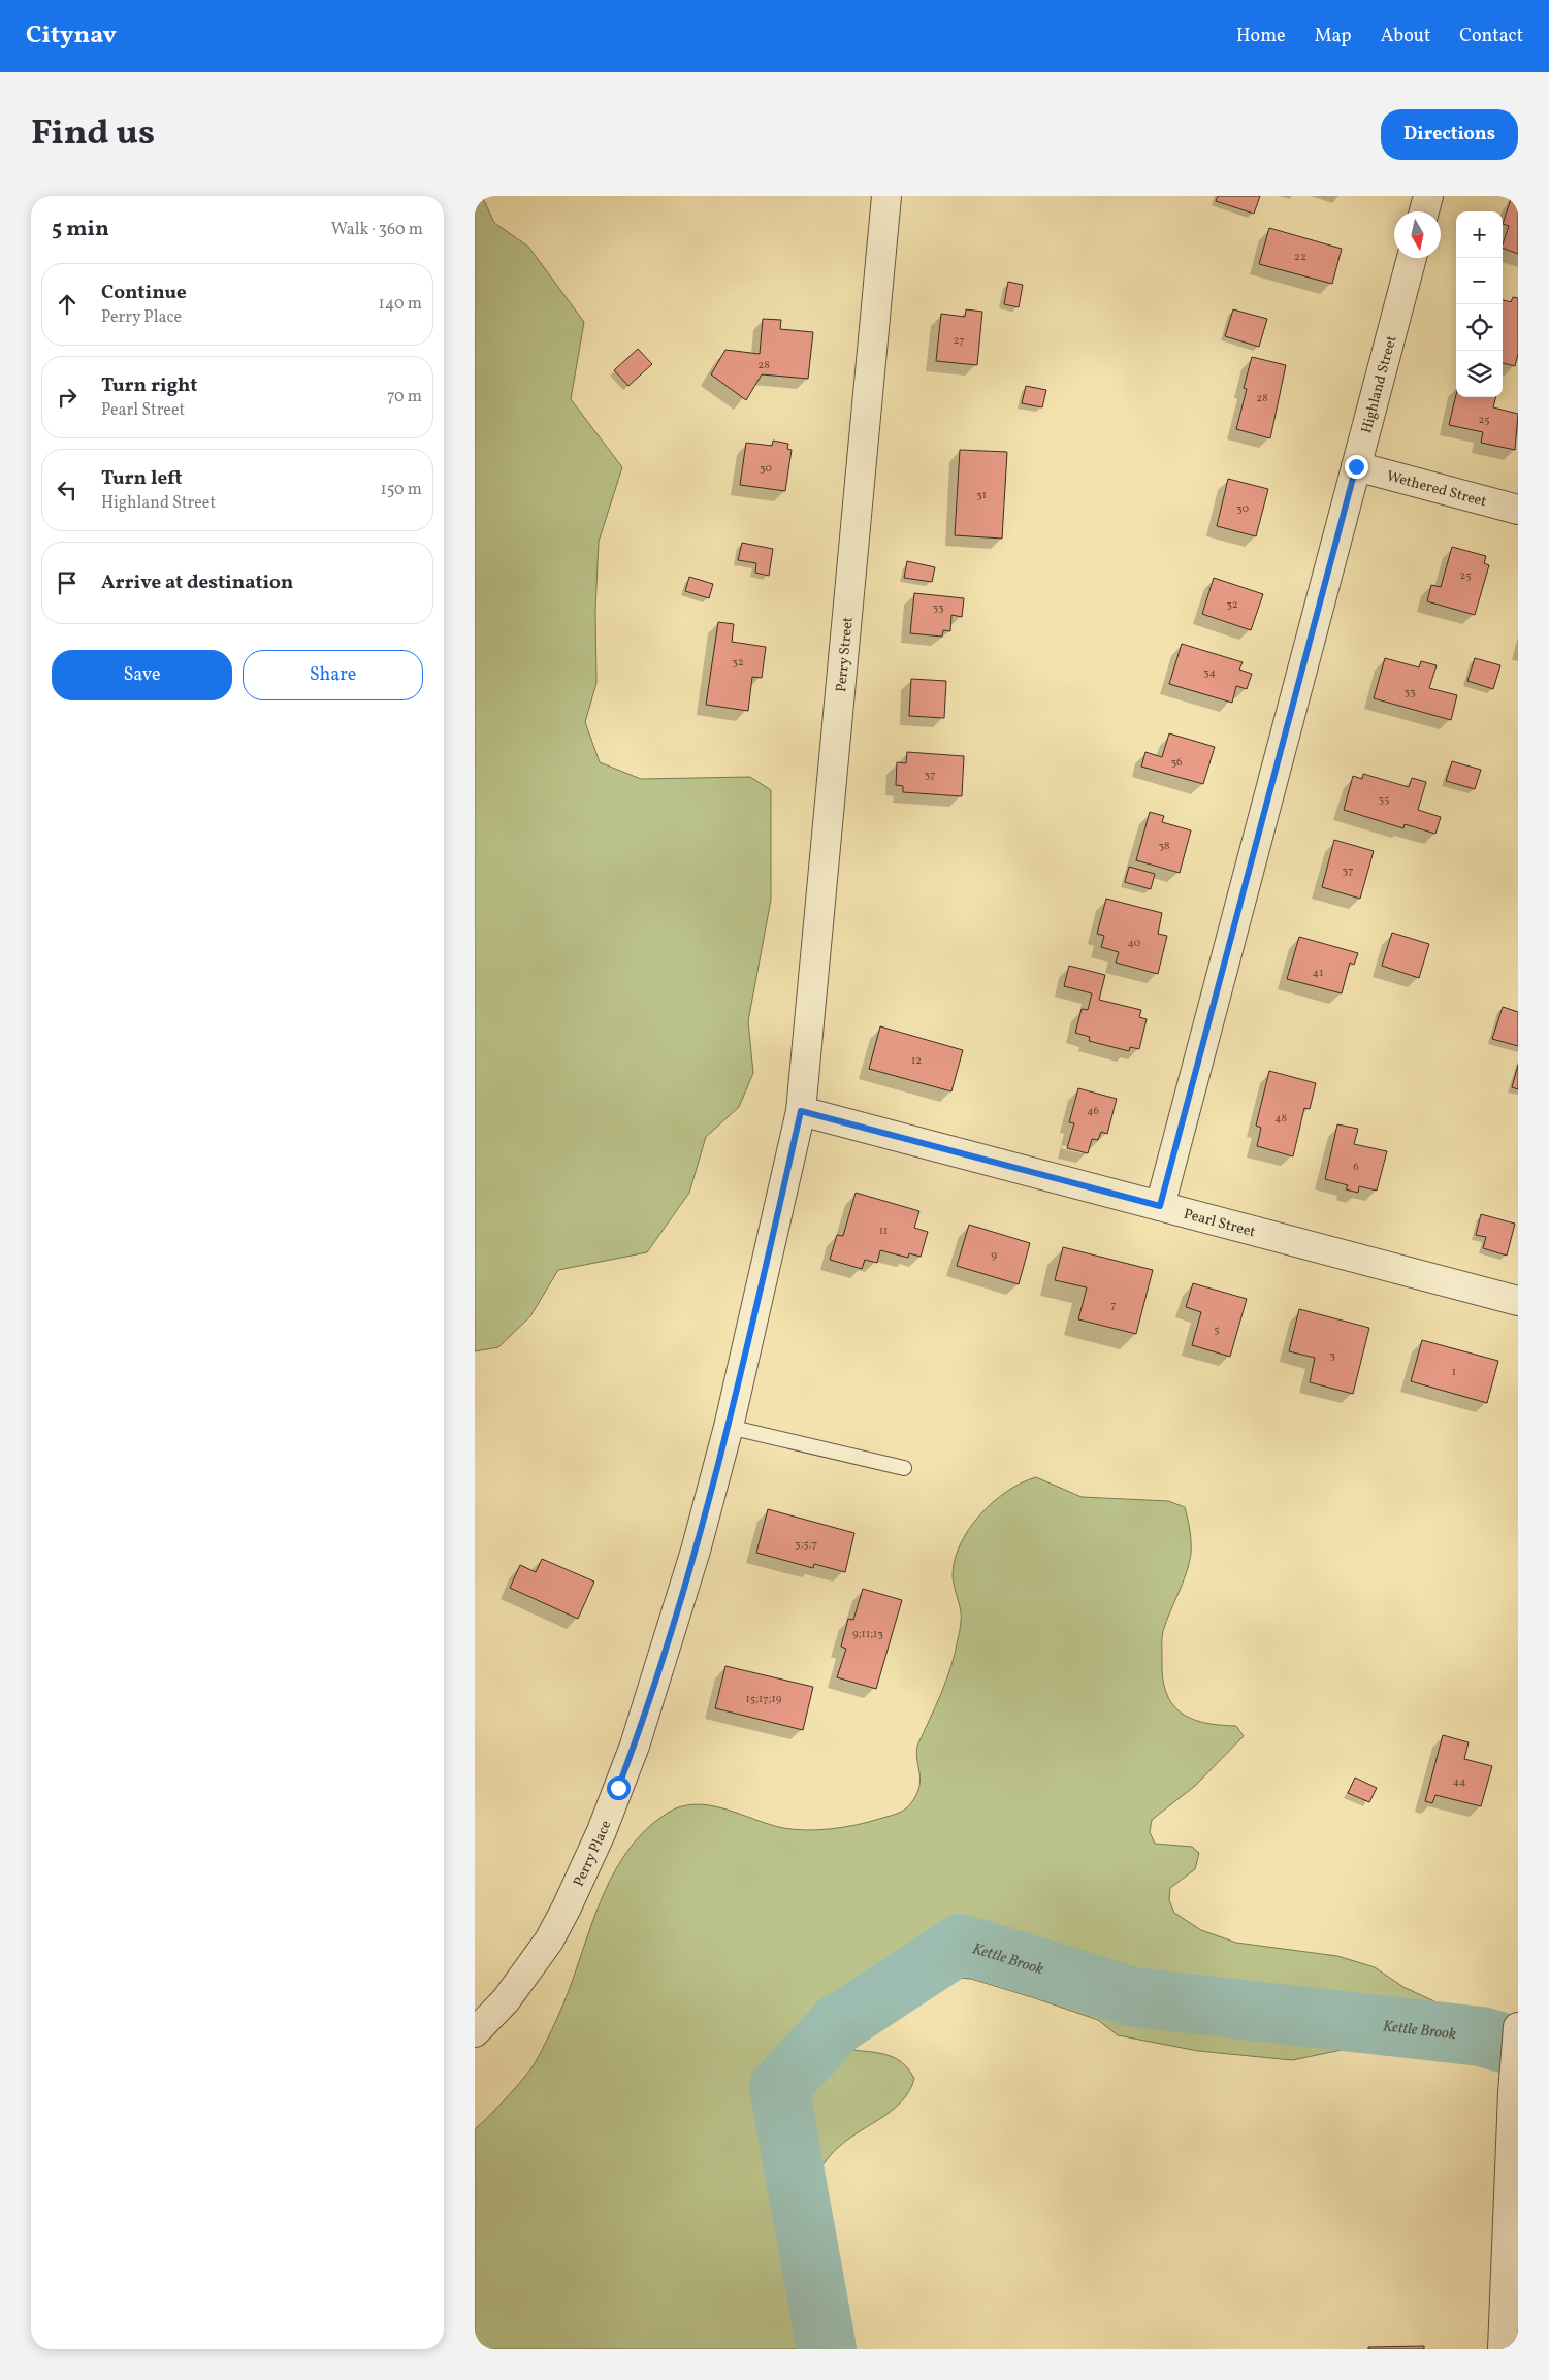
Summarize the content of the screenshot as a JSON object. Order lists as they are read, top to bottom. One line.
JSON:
{"streets":{"street":["Highland Street","Wethered Street","Perry Street","Pearl Street","Perry Place"]},"crossings":[["Highland Street","Wethered Street"],["Highland Street","Pearl Street"],["Perry Street","Pearl Street"],["Perry Street","Perry Place"],["Pearl Street","Perry Place"]],"water":["Kettle Brook"],"house_numbers":["22","27","28","28","25","30","31","30","25","32","33","32","34","33","36","37","35","38","37","40","41","12","46","48","6","11","9","7","5","3","1","3;5;7","9;11;13","15;17;19","44"],"north":"bottom","page":{"header":"Citynav","nav":["Home","Map","About","Contact"],"title":"Find us","buttons":["Directions",["Save","Share"]],"heading":["5 min","Walk · 360 m"],"map_buttons":["+","−"],"list":[["Continue","Perry Place","140 m"],["Turn right","Pearl Street","70 m"],["Turn left","Highland Street","150 m"],"Arrive at destination"]}}
